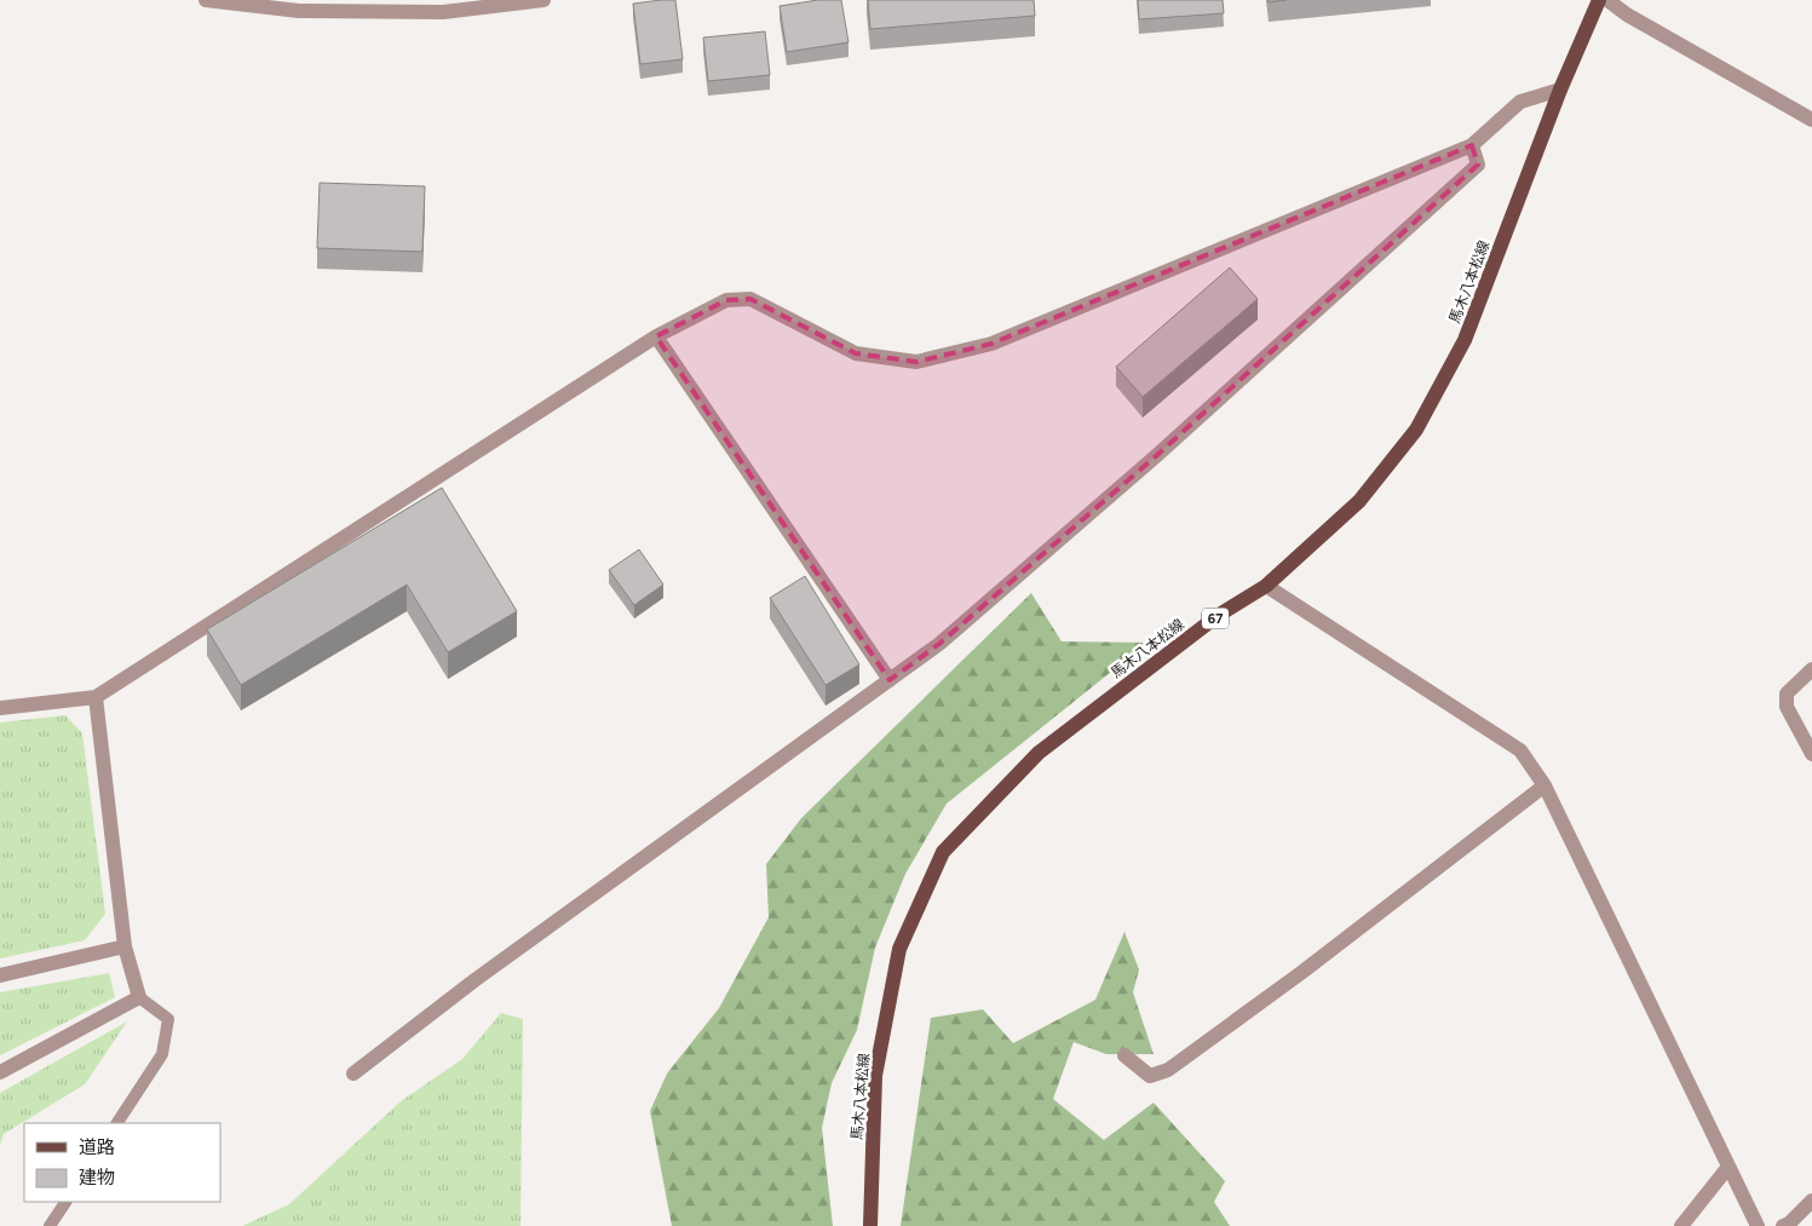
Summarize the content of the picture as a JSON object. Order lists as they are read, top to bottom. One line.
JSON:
{"streets":{"main road":["馬木八本松線","67"]},"legend":["道路","建物"]}
